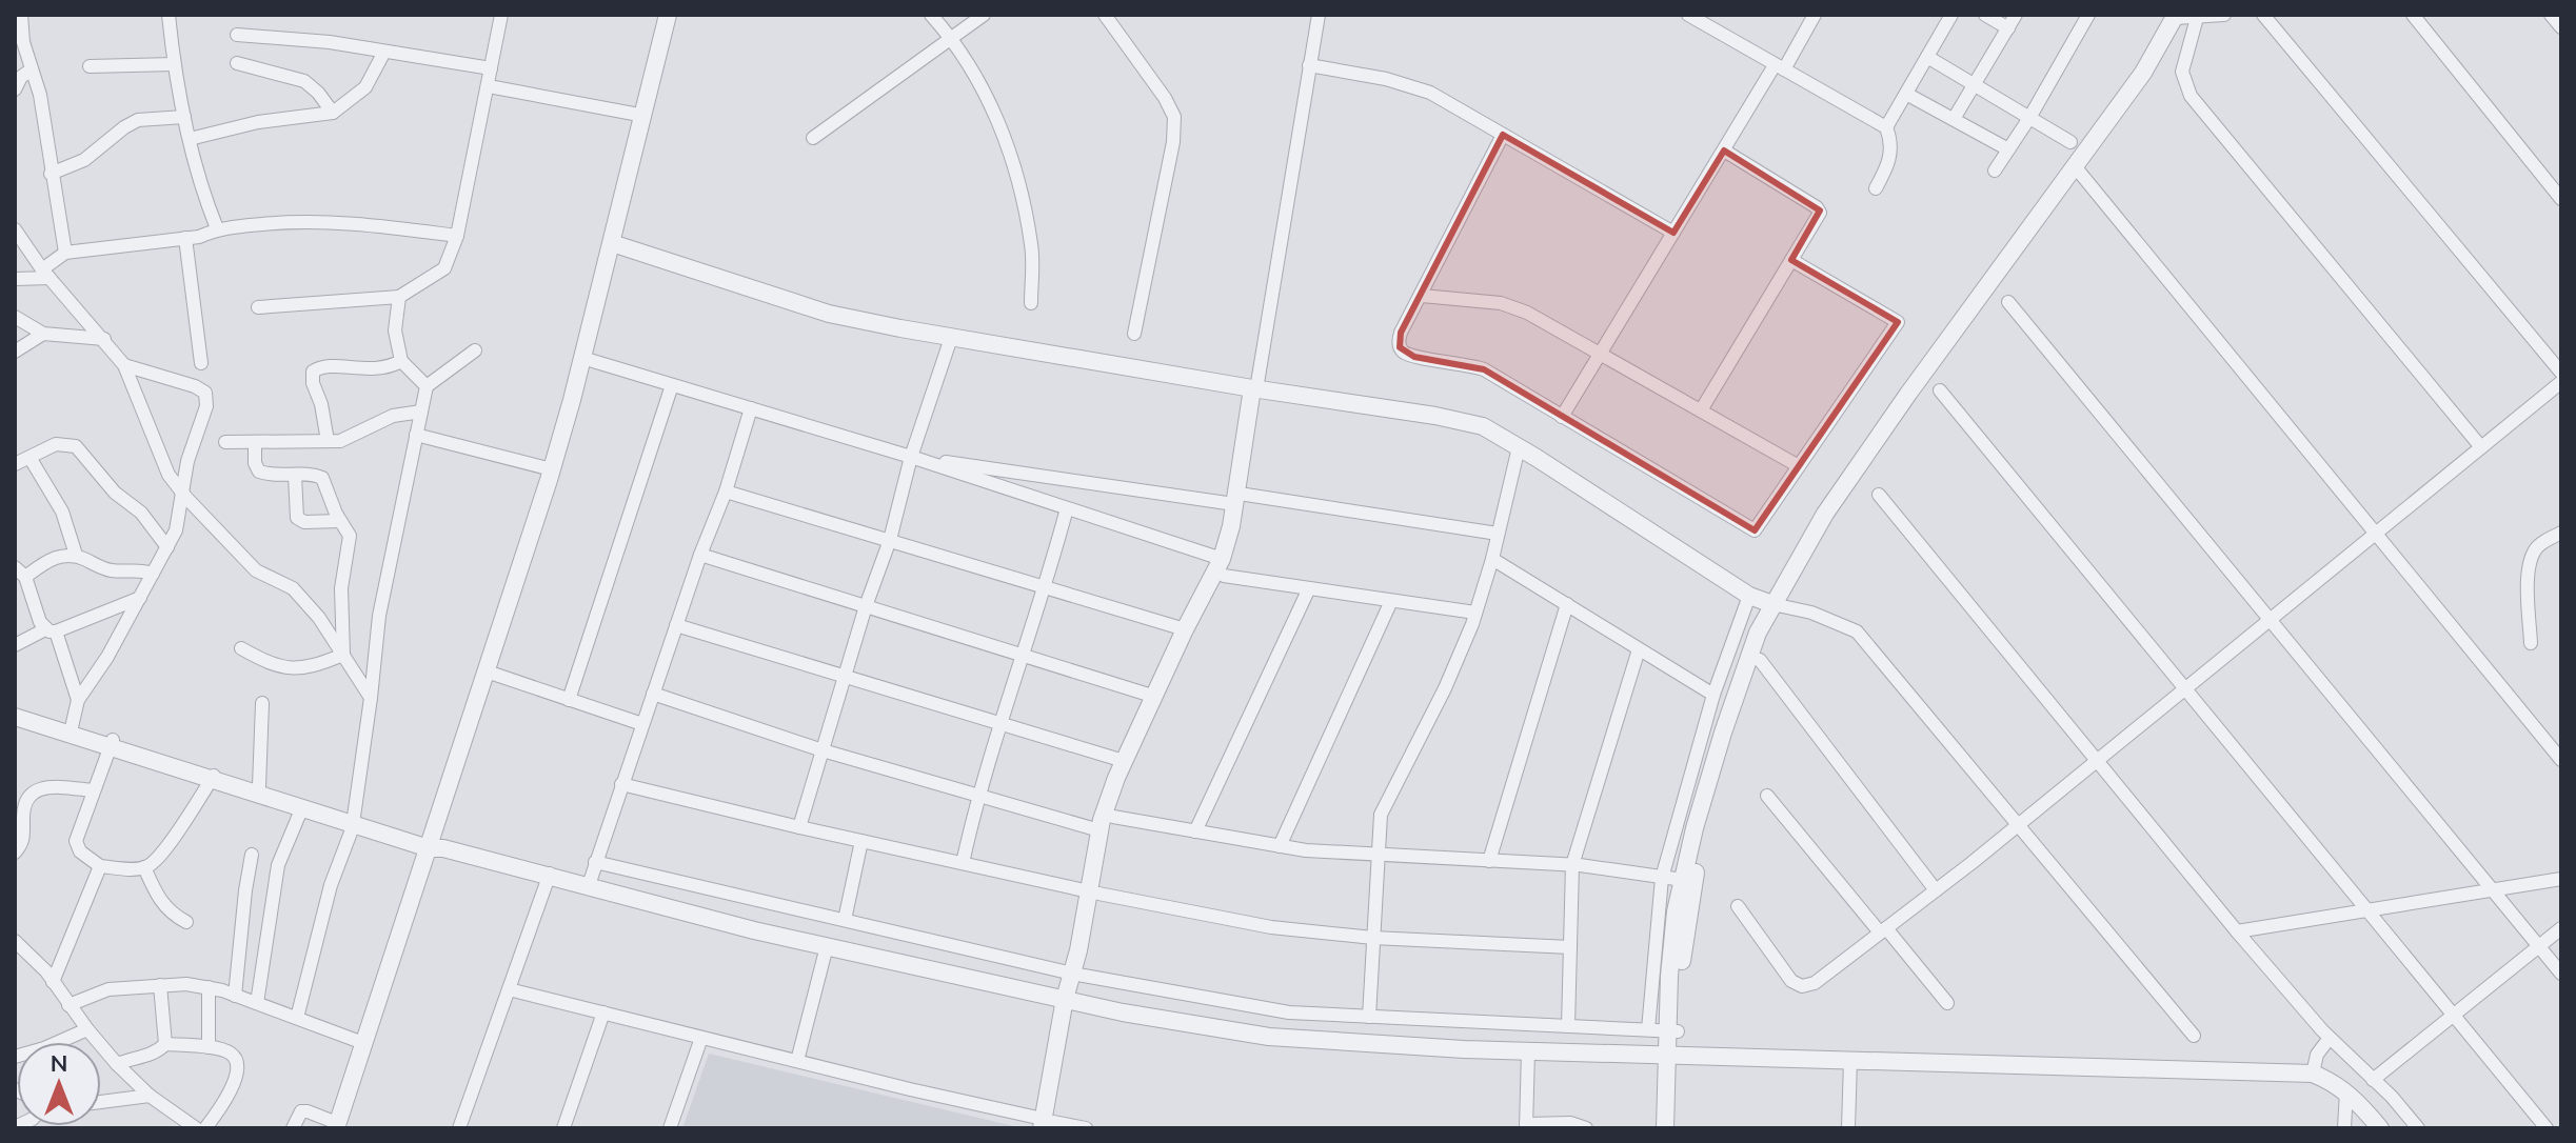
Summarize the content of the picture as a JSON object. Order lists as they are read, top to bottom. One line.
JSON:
{"north":"top"}
